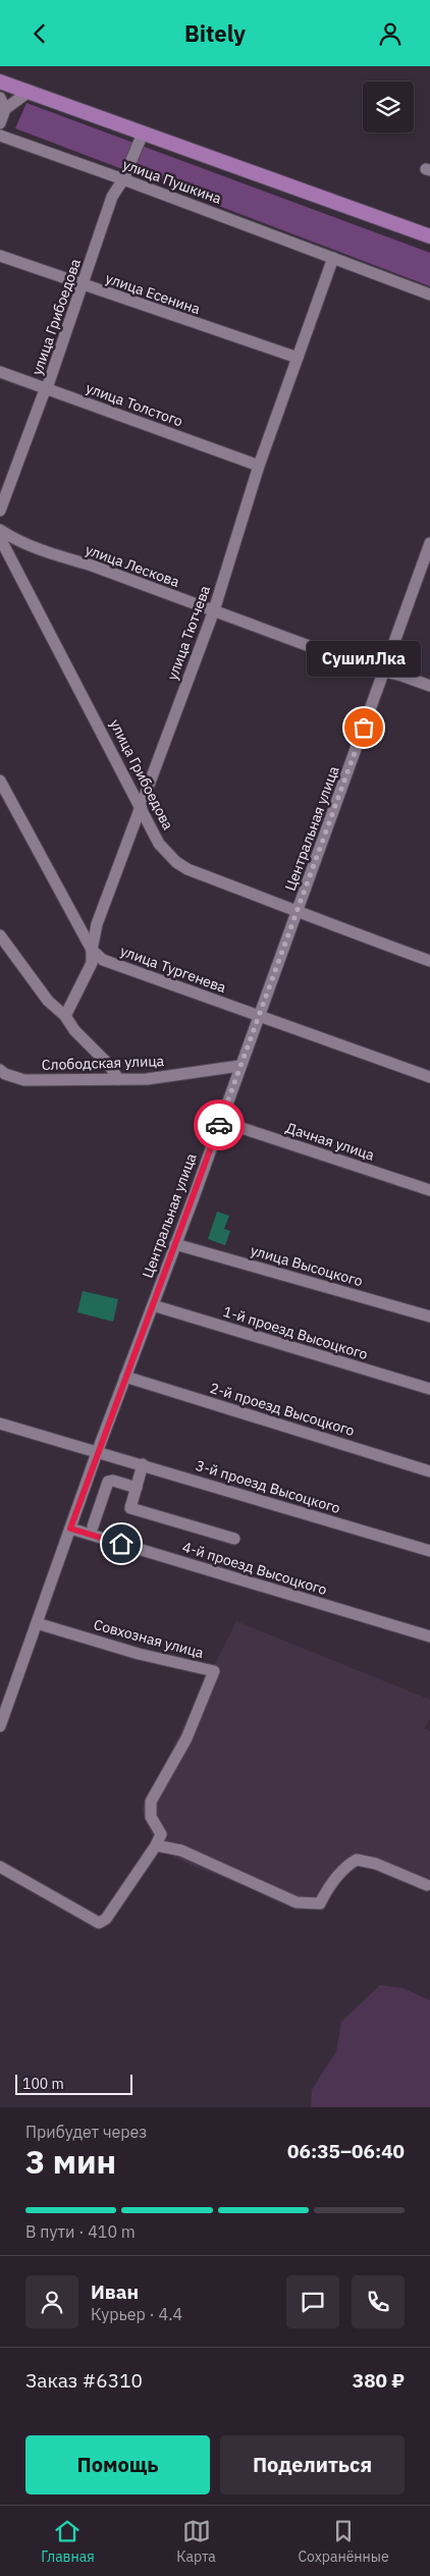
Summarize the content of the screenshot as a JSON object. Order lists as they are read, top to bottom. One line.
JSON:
{"streets":{"street":["улица Пушкина","улица Есенина","улица Грибоедова","улица Толстого","улица Лескова","улица Тютчева","Центральная улица","улица Тургенева","Слободская улица","Дачная улица","улица Высоцкого","1-й проезд Высоцкого","2-й проезд Высоцкого","3-й проезд Высоцкого","4-й проезд Высоцкого","Совхозная улица"]},"crossings":[["улица Пушкина","улица Грибоедова"],["улица Пушкина","улица Тютчева"],["улица Есенина","улица Грибоедова"],["улица Есенина","улица Тютчева"],["улица Грибоедова","улица Толстого"],["улица Грибоедова","улица Тютчева"],["улица Грибоедова","Центральная улица"],["улица Толстого","улица Тютчева"],["улица Лескова","улица Тютчева"],["улица Лескова","Центральная улица"],["улица Тютчева","улица Тургенева"],["Центральная улица","улица Тургенева"],["Центральная улица","Слободская улица"],["Центральная улица","Дачная улица"],["Центральная улица","улица Высоцкого"],["Центральная улица","1-й проезд Высоцкого"],["Центральная улица","2-й проезд Высоцкого"],["Центральная улица","3-й проезд Высоцкого"],["Центральная улица","4-й проезд Высоцкого"],["Центральная улица","Совхозная улица"]],"places":["СушилЛка"],"scale_bar":"100 m","page":{"header":"Bitely","bubble":"СушилЛка","scale":"100 m","heading":["3 мин","Прибудет через","06:35–06:40"],"panel":["Иван","Курьер · 4.4","Заказ #6310","380 ₽"],"bar":"В пути · 410 m","buttons":["Помощь","Поделиться"],"tabs":["Главная","Карта","Сохранённые"]}}
